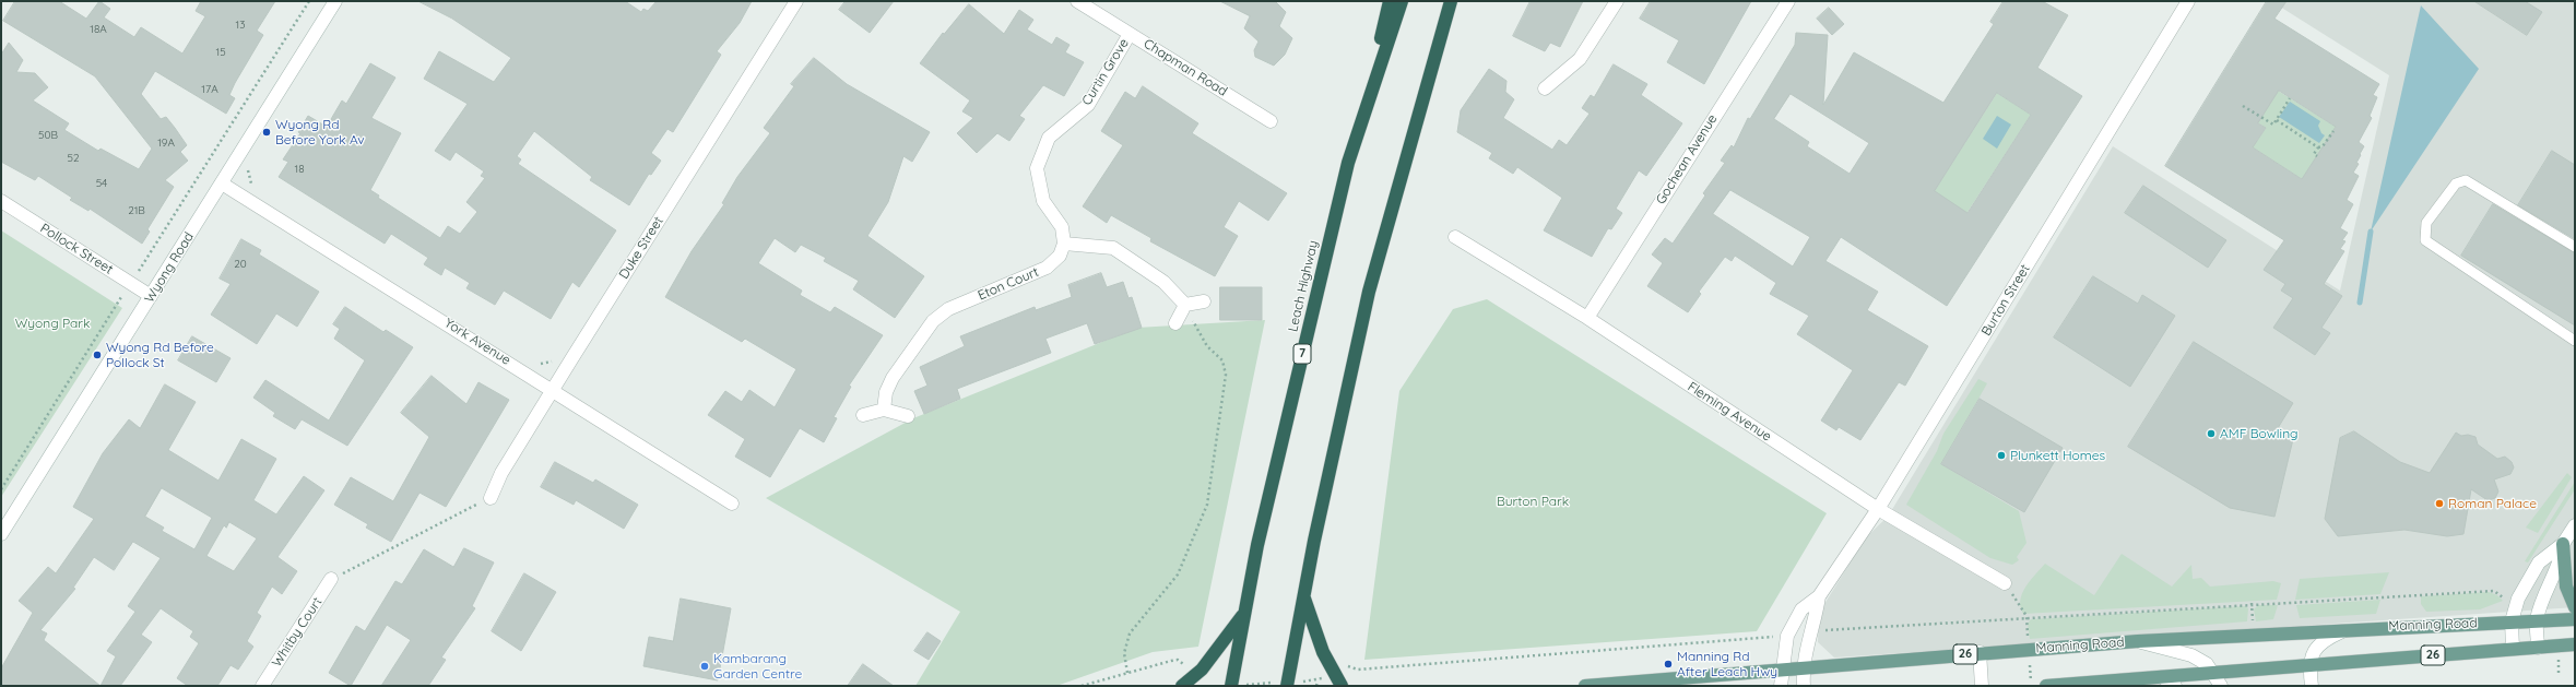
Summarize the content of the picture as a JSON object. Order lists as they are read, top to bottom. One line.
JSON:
{"streets":{"highway":["Leach Highway","7"],"main road":["Manning Road","26"],"street":["Chapman Road","Curtin Grove","Gochean Avenue","Duke Street","Pollock Street","Wyong Road","Eton Court","Burton Street","York Avenue","Fleming Avenue","Whitby Court"]},"crossings":[["Chapman Road","Curtin Grove"],["Curtin Grove","Eton Court"],["Gochean Avenue","Fleming Avenue"],["Duke Street","York Avenue"],["Pollock Street","Wyong Road"],["Wyong Road","York Avenue"],["Burton Street","Fleming Avenue"],["Burton Street","Manning Road"]],"parks":["Wyong Park","Burton Park"],"places":["Wyong Rd Before York Av","Wyong Rd Before Pollock St","AMF Bowling","Plunkett Homes","Roman Palace","Manning Rd After Leach Hwy","Kambarang Garden Centre"],"house_numbers":["13","18A","15","17A","50B","19A","52","18","54","21B","20"]}
